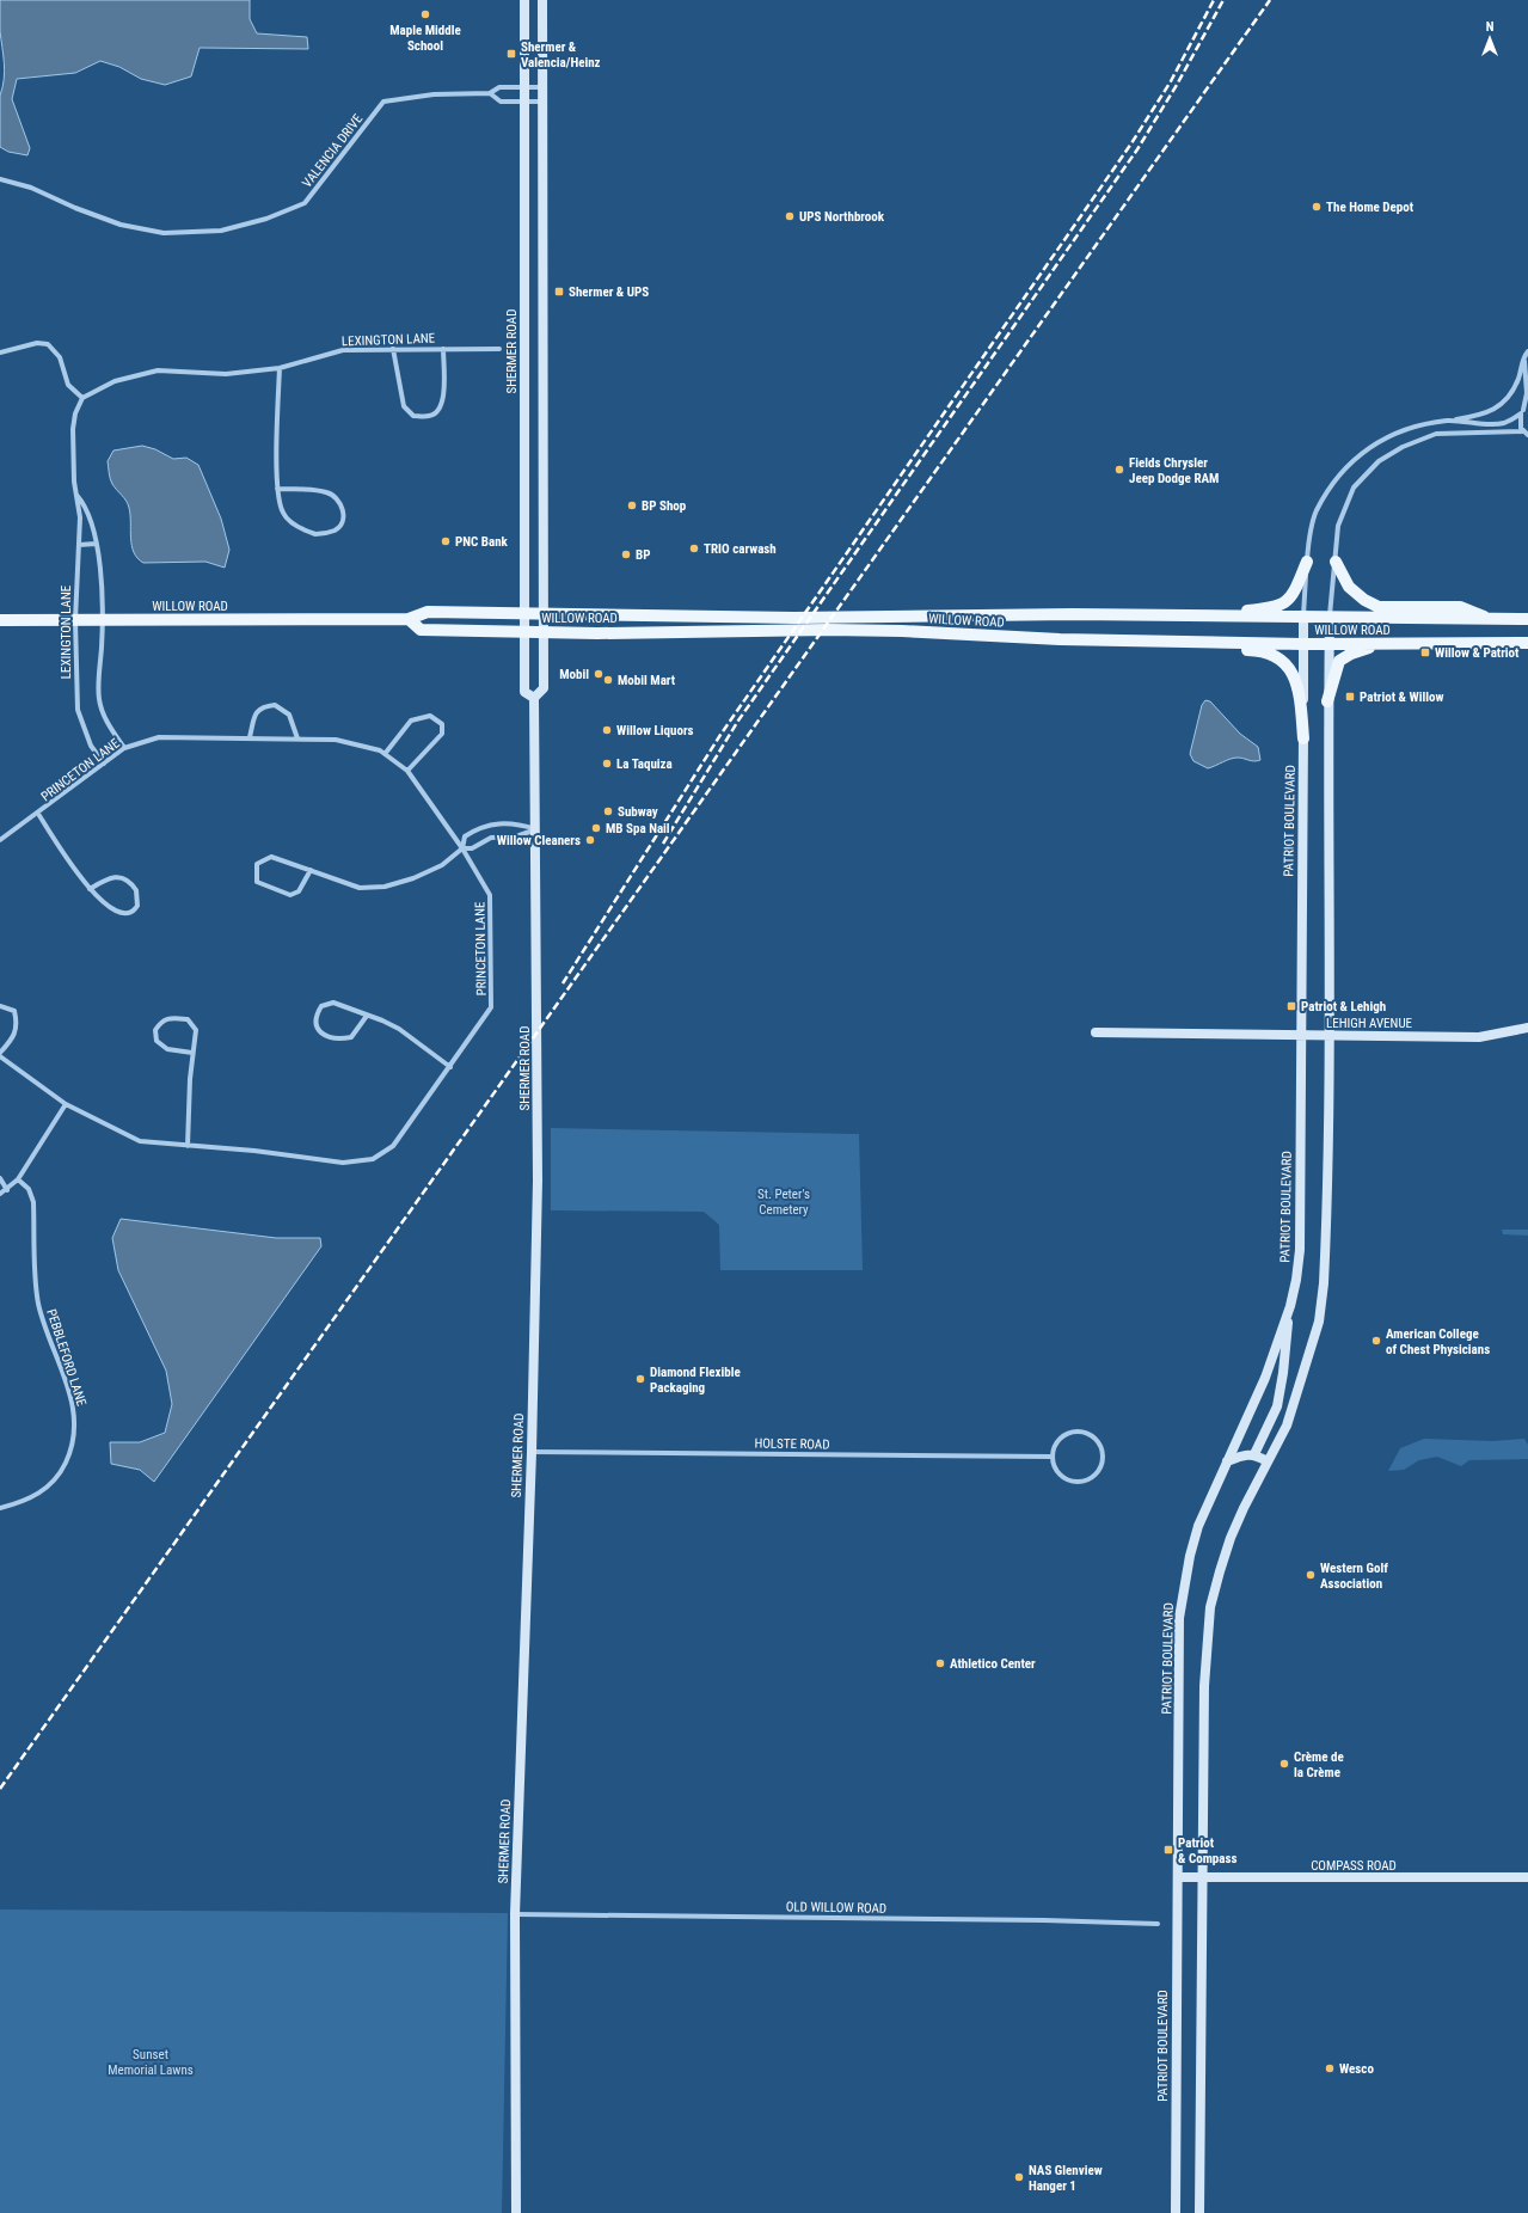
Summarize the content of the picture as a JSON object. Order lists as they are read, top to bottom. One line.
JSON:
{"streets":{"main road":["SHERMER ROAD","WILLOW ROAD","PATRIOT BOULEVARD","LEHIGH AVENUE","COMPASS ROAD"],"street":["VALENCIA DRIVE","LEXINGTON LANE","PRINCETON LANE","PEBBLEFORD LANE","HOLSTE ROAD","OLD WILLOW ROAD"]},"crossings":[["VALENCIA DRIVE","SHERMER ROAD"],["LEXINGTON LANE","WILLOW ROAD"],["LEXINGTON LANE","PRINCETON LANE"],["SHERMER ROAD","WILLOW ROAD"],["SHERMER ROAD","HOLSTE ROAD"],["SHERMER ROAD","OLD WILLOW ROAD"],["WILLOW ROAD","PATRIOT BOULEVARD"],["PATRIOT BOULEVARD","LEHIGH AVENUE"],["PATRIOT BOULEVARD","COMPASS ROAD"]],"parks":["St. Peter's Cemetery","Sunset Memorial Lawns"],"places":{"other":["Maple Middle School","The Home Depot","UPS Northbrook","Fields Chrysler Jeep Dodge RAM","BP Shop","PNC Bank","TRIO carwash","BP","Mobil","Mobil Mart","Willow Liquors","La Taquiza","Subway","MB Spa Nail","Willow Cleaners","American College of Chest Physicians","Diamond Flexible Packaging","Western Golf Association","Athletico Center","Crème de la Crème","Wesco","NAS Glenview Hanger 1"],"transit":["Shermer & Valencia/Heinz","Shermer & UPS","Willow & Patriot","Patriot & Willow","Patriot & Lehigh","Patriot & Compass"]},"north":"top"}
